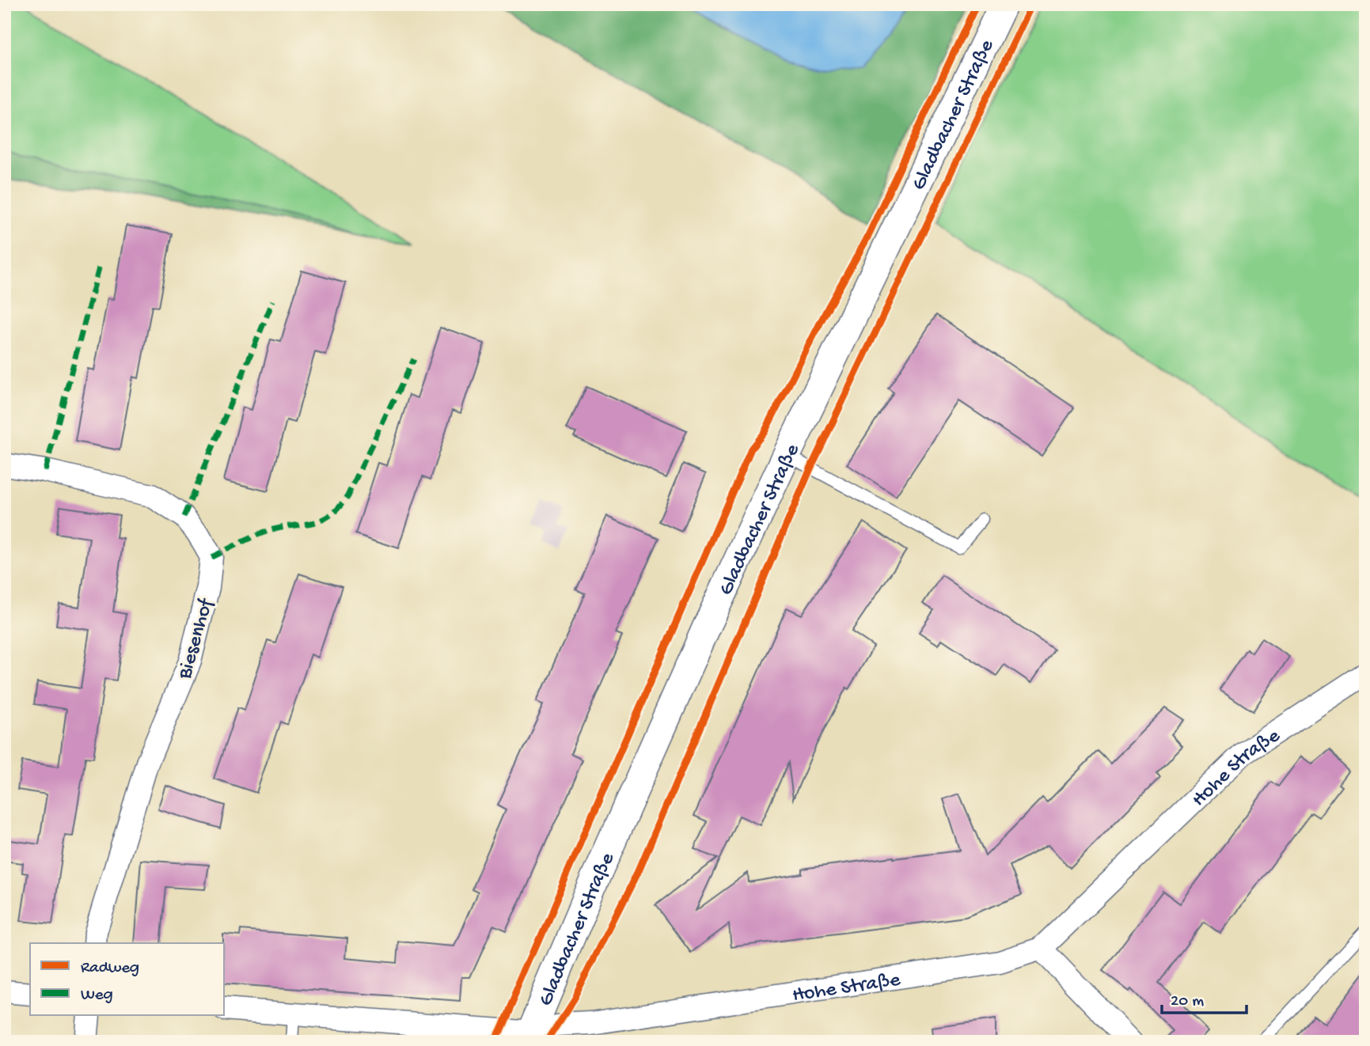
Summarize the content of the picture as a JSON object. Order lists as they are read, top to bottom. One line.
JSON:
{"streets":{"street":["Gladbacher Straße","Biesenhof","Hohe Straße"]},"crossings":[["Gladbacher Straße","Hohe Straße"]],"legend":["Radweg","Weg"],"scale_bar":"20 m"}
